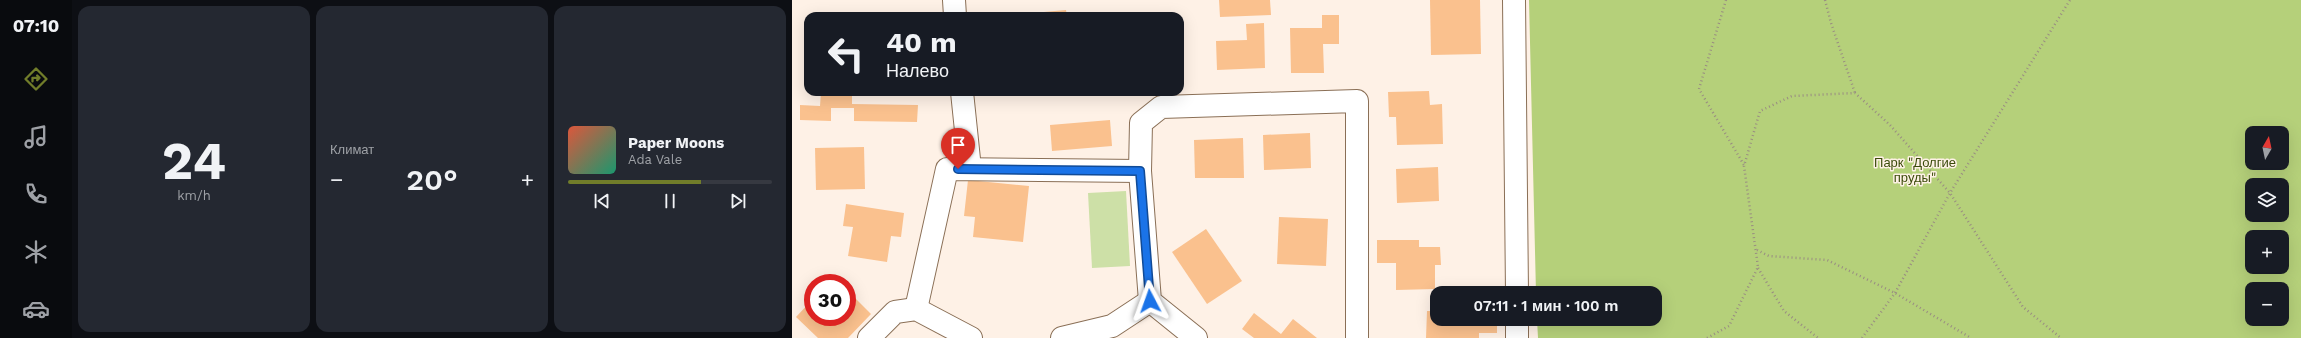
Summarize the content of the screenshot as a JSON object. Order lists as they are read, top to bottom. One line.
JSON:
{"parks":["Парк \"Долгие пруды\""],"north":"top","page":{"tabs":"07:10","tile":[["24","km/h"],"Климат"],"turn":["40 m","Налево"],"song":["Paper Moons","Ada Vale"],"map_buttons":["+","−"],"heat":["−","20°","+"],"limit":"30","trip":"07:11 · 1 мин · 100 m"}}
